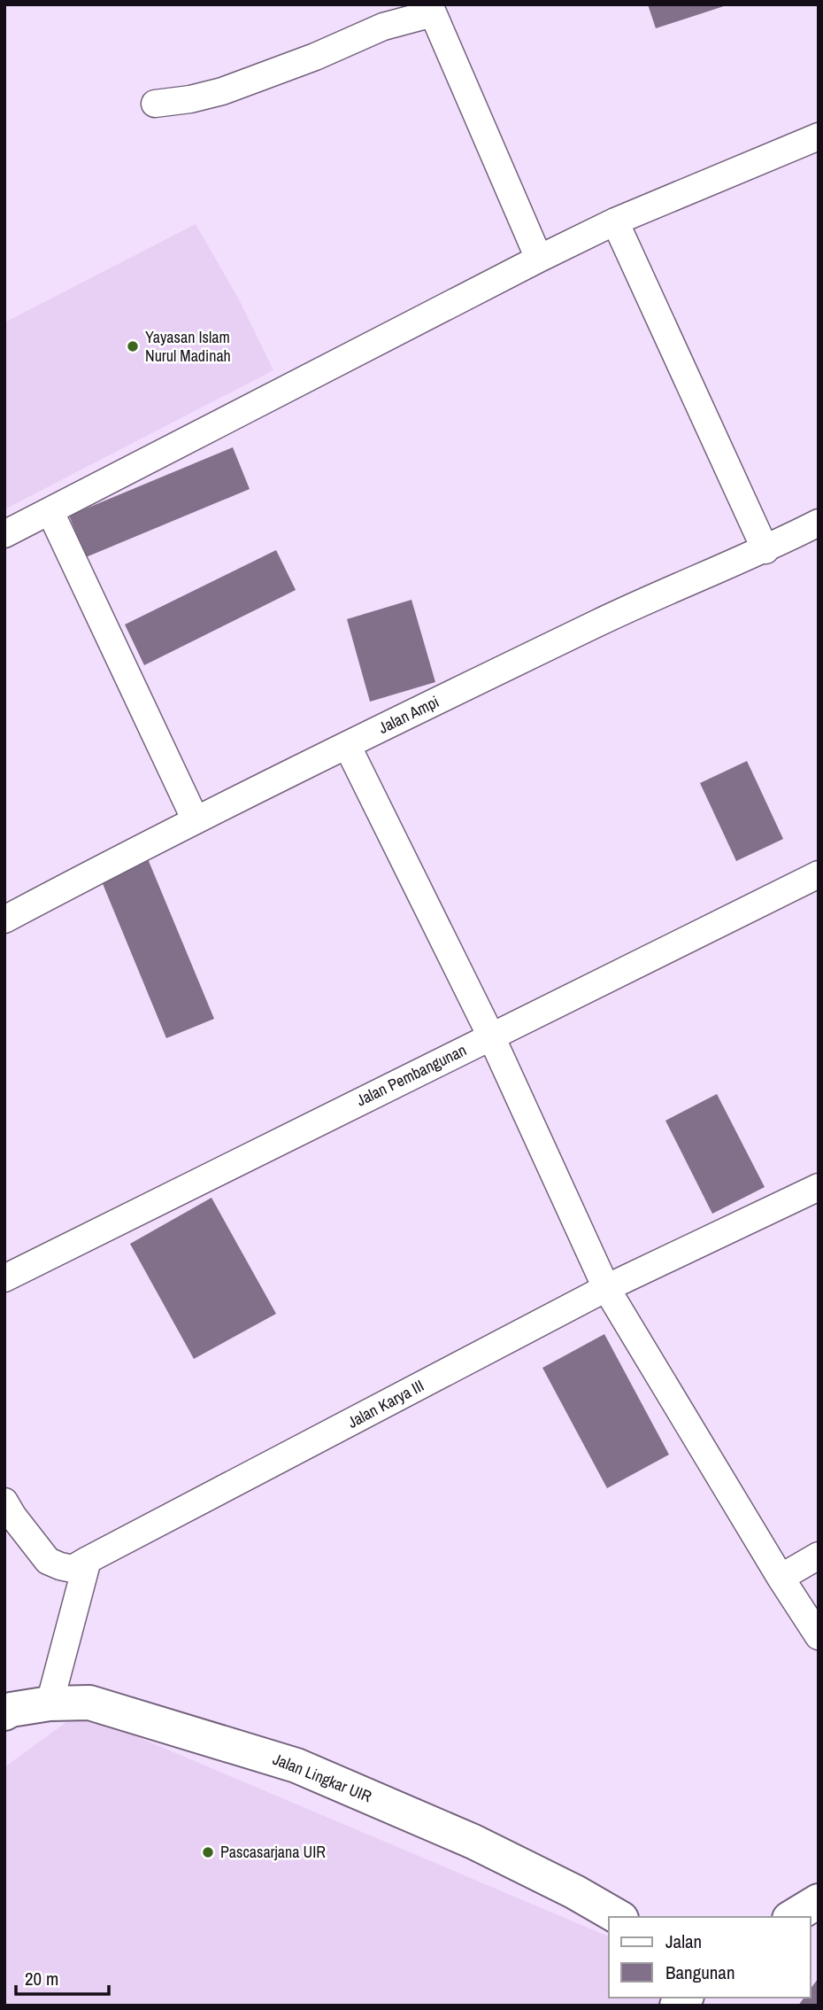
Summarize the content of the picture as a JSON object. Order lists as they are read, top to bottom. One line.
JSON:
{"streets":{"street":["Jalan Ampi","Jalan Pembangunan","Jalan Karya III","Jalan Lingkar UIR"]},"places":["Yayasan Islam Nurul Madinah","Pascasarjana UIR"],"legend":["Jalan","Bangunan"],"scale_bar":"20 m"}
